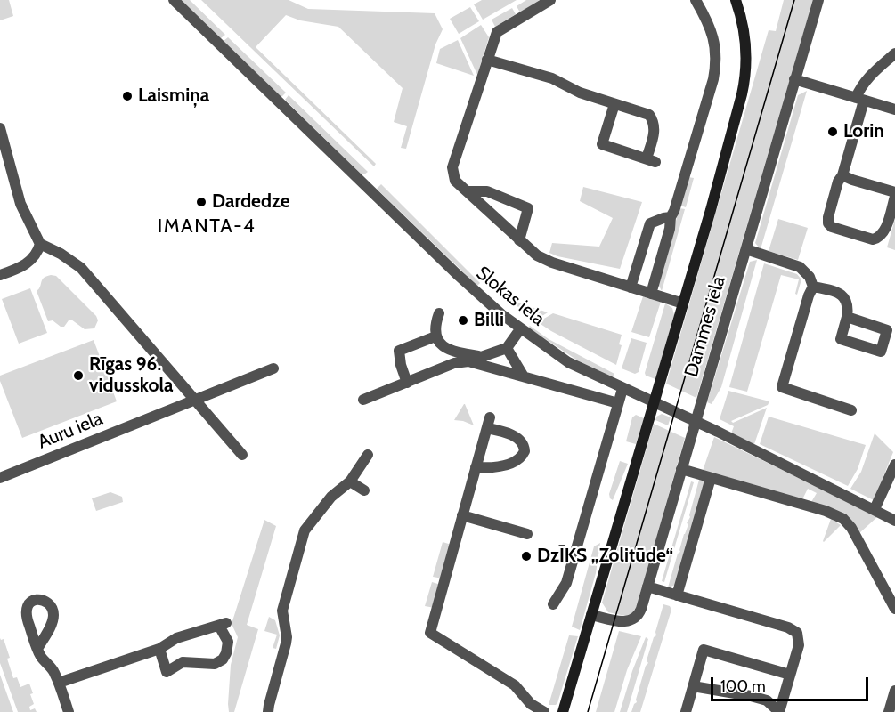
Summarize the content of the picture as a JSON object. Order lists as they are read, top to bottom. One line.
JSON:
{"streets":{"street":["Slokas iela","Dammes iela","Auru iela"]},"crossings":[["Slokas iela","Dammes iela"]],"districts":["IMANTA-4"],"places":["Laismiņa","Lorin","Dardedze","Billi","Rīgas 96. vidusskola","DzĪKS „Zolitūde“"],"scale_bar":"100 m"}
